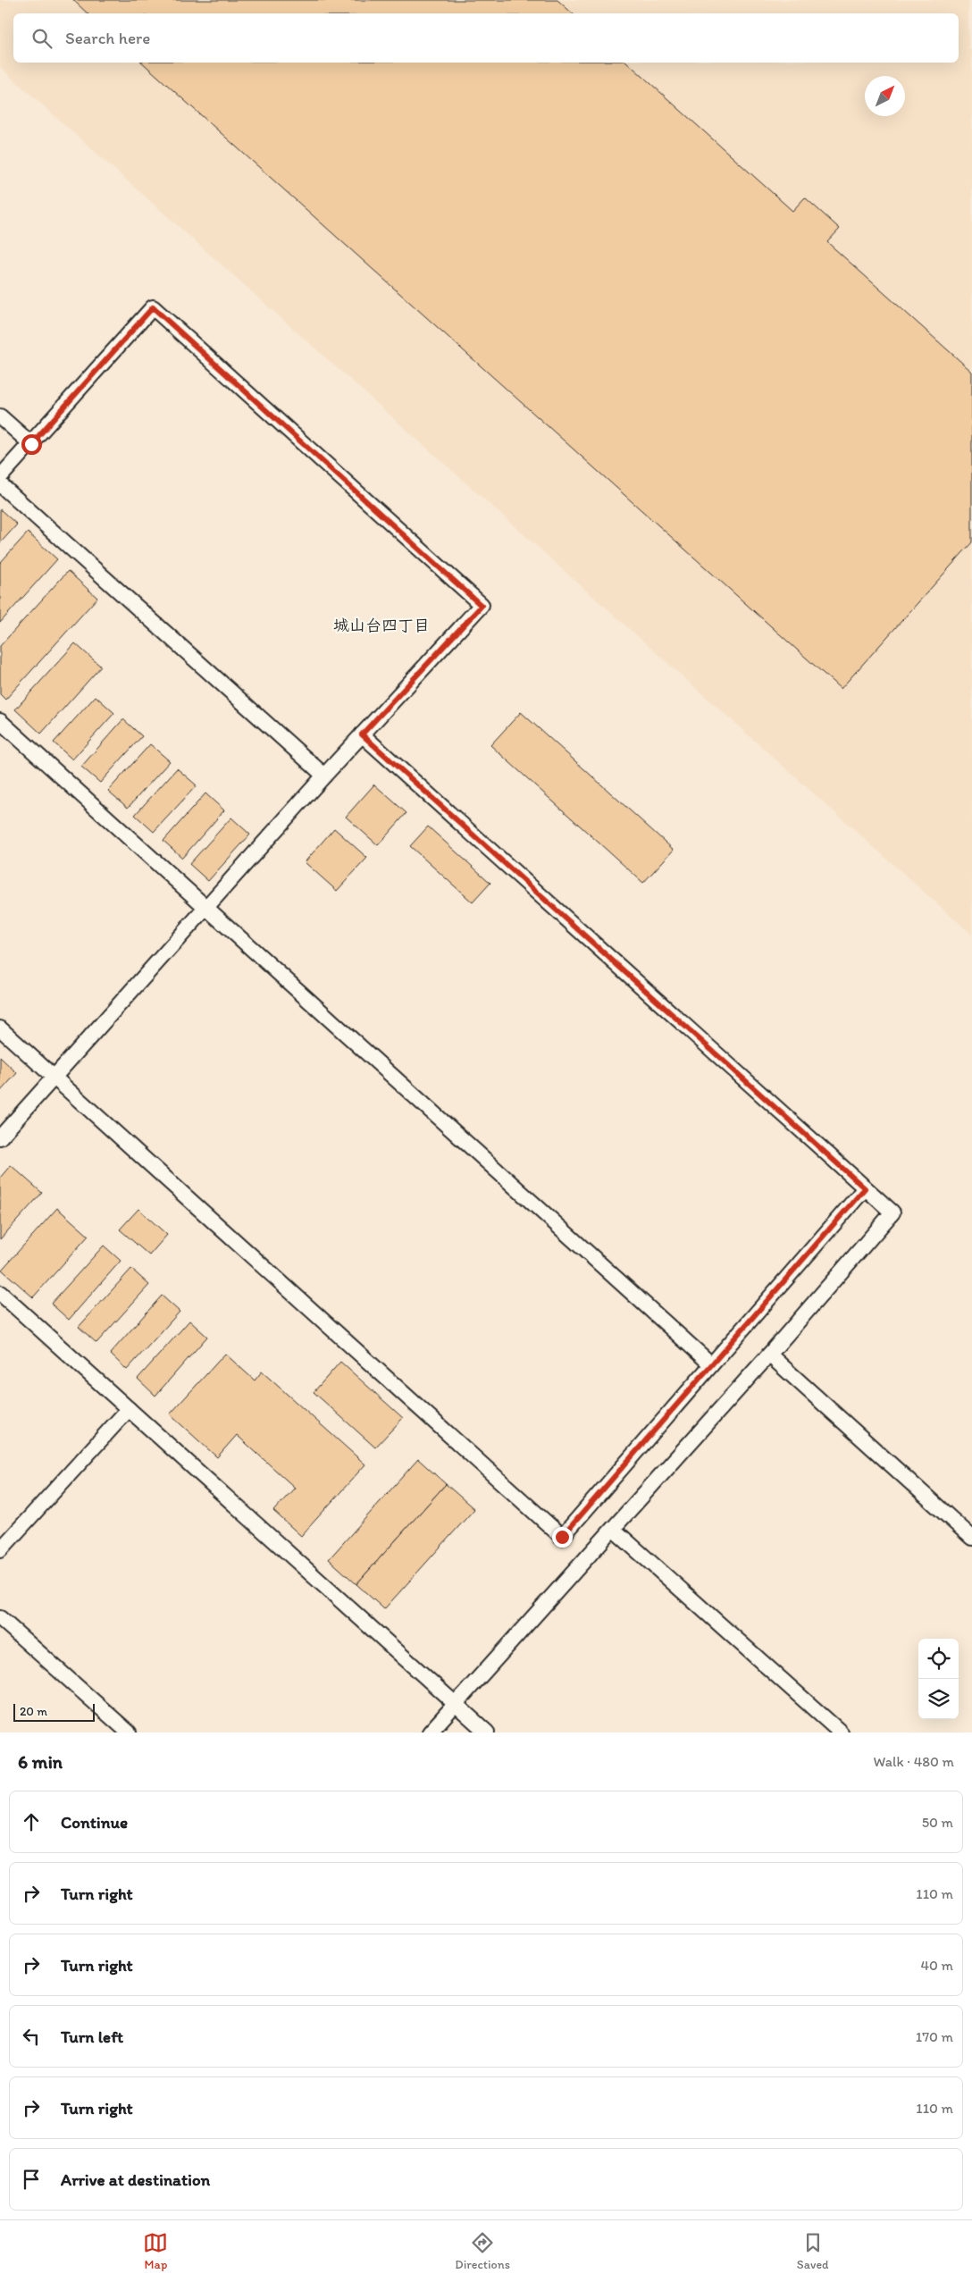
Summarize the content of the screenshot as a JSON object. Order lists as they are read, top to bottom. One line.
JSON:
{"districts":["城山台四丁目"],"scale_bar":"20 m","north":"top right","page":{"search":"Search here","scale":"20 m","heading":["6 min","Walk · 480 m"],"list":[["Continue","50 m"],["Turn right","110 m"],["Turn right","40 m"],["Turn left","170 m"],["Turn right","110 m"],"Arrive at destination"],"nav":["Map","Directions","Saved"]}}
